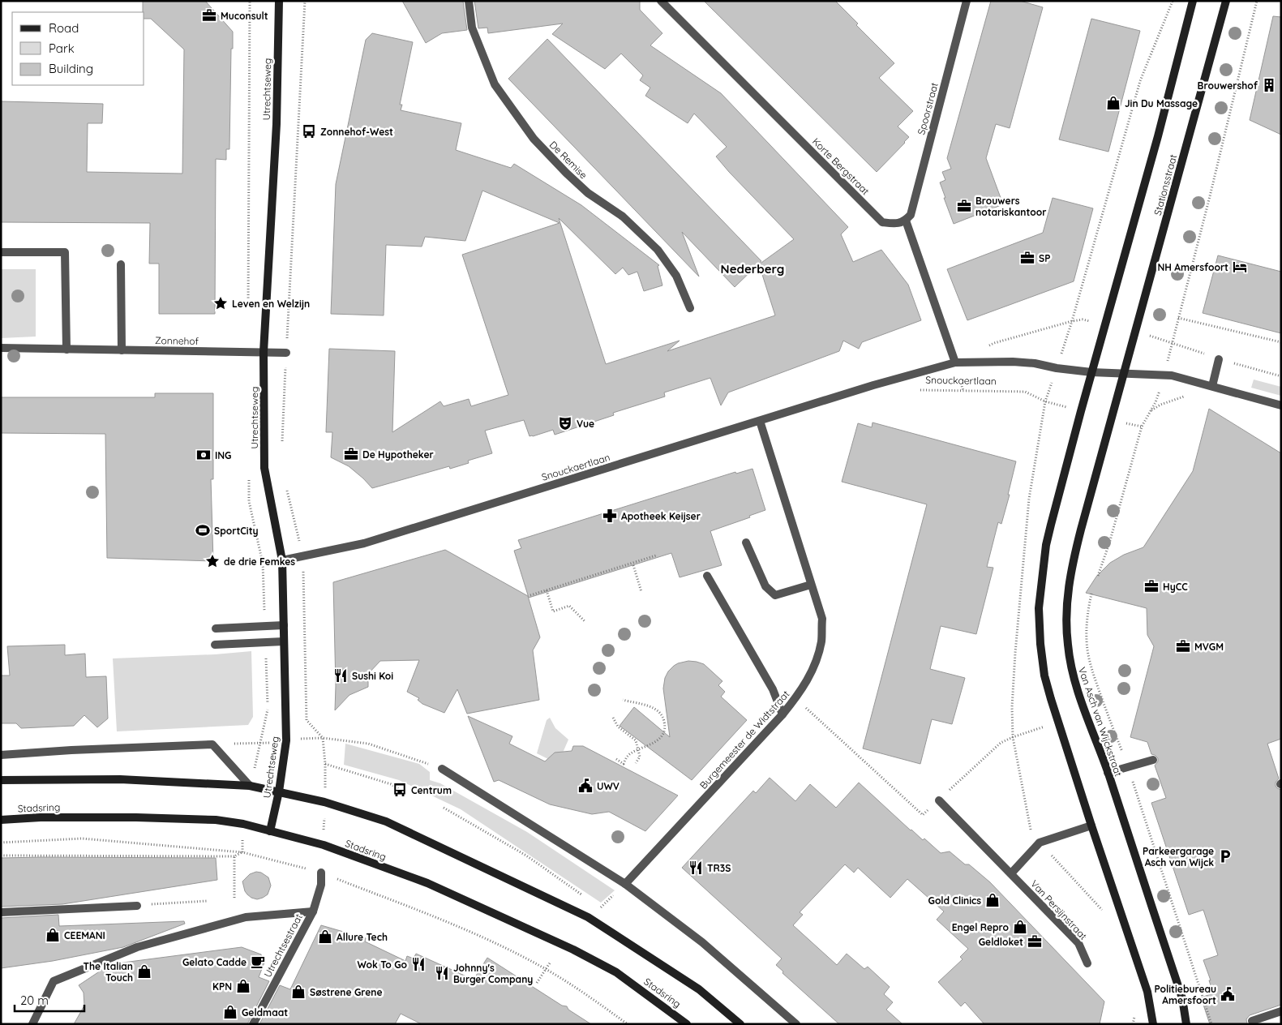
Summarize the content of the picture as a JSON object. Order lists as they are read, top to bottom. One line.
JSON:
{"streets":{"main road":["Utrechtseweg","Stationsstraat","Van Asch van Wijckstraat","Stadsring"],"street":["Spoorstraat","De Remise","Korte Bergstraat","Zonnehof","Snouckaertlaan","Burgemeester de Widtstraat","Van Persijnstraat","Utrechtsestraat"]},"crossings":[["Utrechtseweg","Zonnehof"],["Utrechtseweg","Snouckaertlaan"],["Utrechtseweg","Stadsring"],["Spoorstraat","Korte Bergstraat"],["Stationsstraat","Van Asch van Wijckstraat"],["Snouckaertlaan","Burgemeester de Widtstraat"]],"districts":["Nederberg"],"places":{"office":["Muconsult","Brouwers notariskantoor","SP","De Hypotheker","HyCC","MVGM","Geldloket"],"building":["Brouwershof"],"shop":["Jin Du Massage","Gold Clinics","Engel Repro","CEEMANI","Allure Tech","The Italian Touch","KPN","Søstrene Grene","Geldmaat"],"bus stop":["Zonnehof-West","Centrum"],"hotel":["NH Amersfoort"],"place":["Leven en Welzijn","de drie Femkes"],"theatre":["Vue"],"bank":["ING"],"pharmacy":["Apotheek Keijser"],"sports":["SportCity"],"restaurant":["Sushi Koi","TR3S","Wok To Go","Johnny's Burger Company"],"public building":["UWV","Politiebureau Amersfoort"],"parking":["Parkeergarage Asch van Wijck"],"cafe":["Gelato Cadde"]},"legend":["Road","Park","Building"],"scale_bar":"20 m"}
